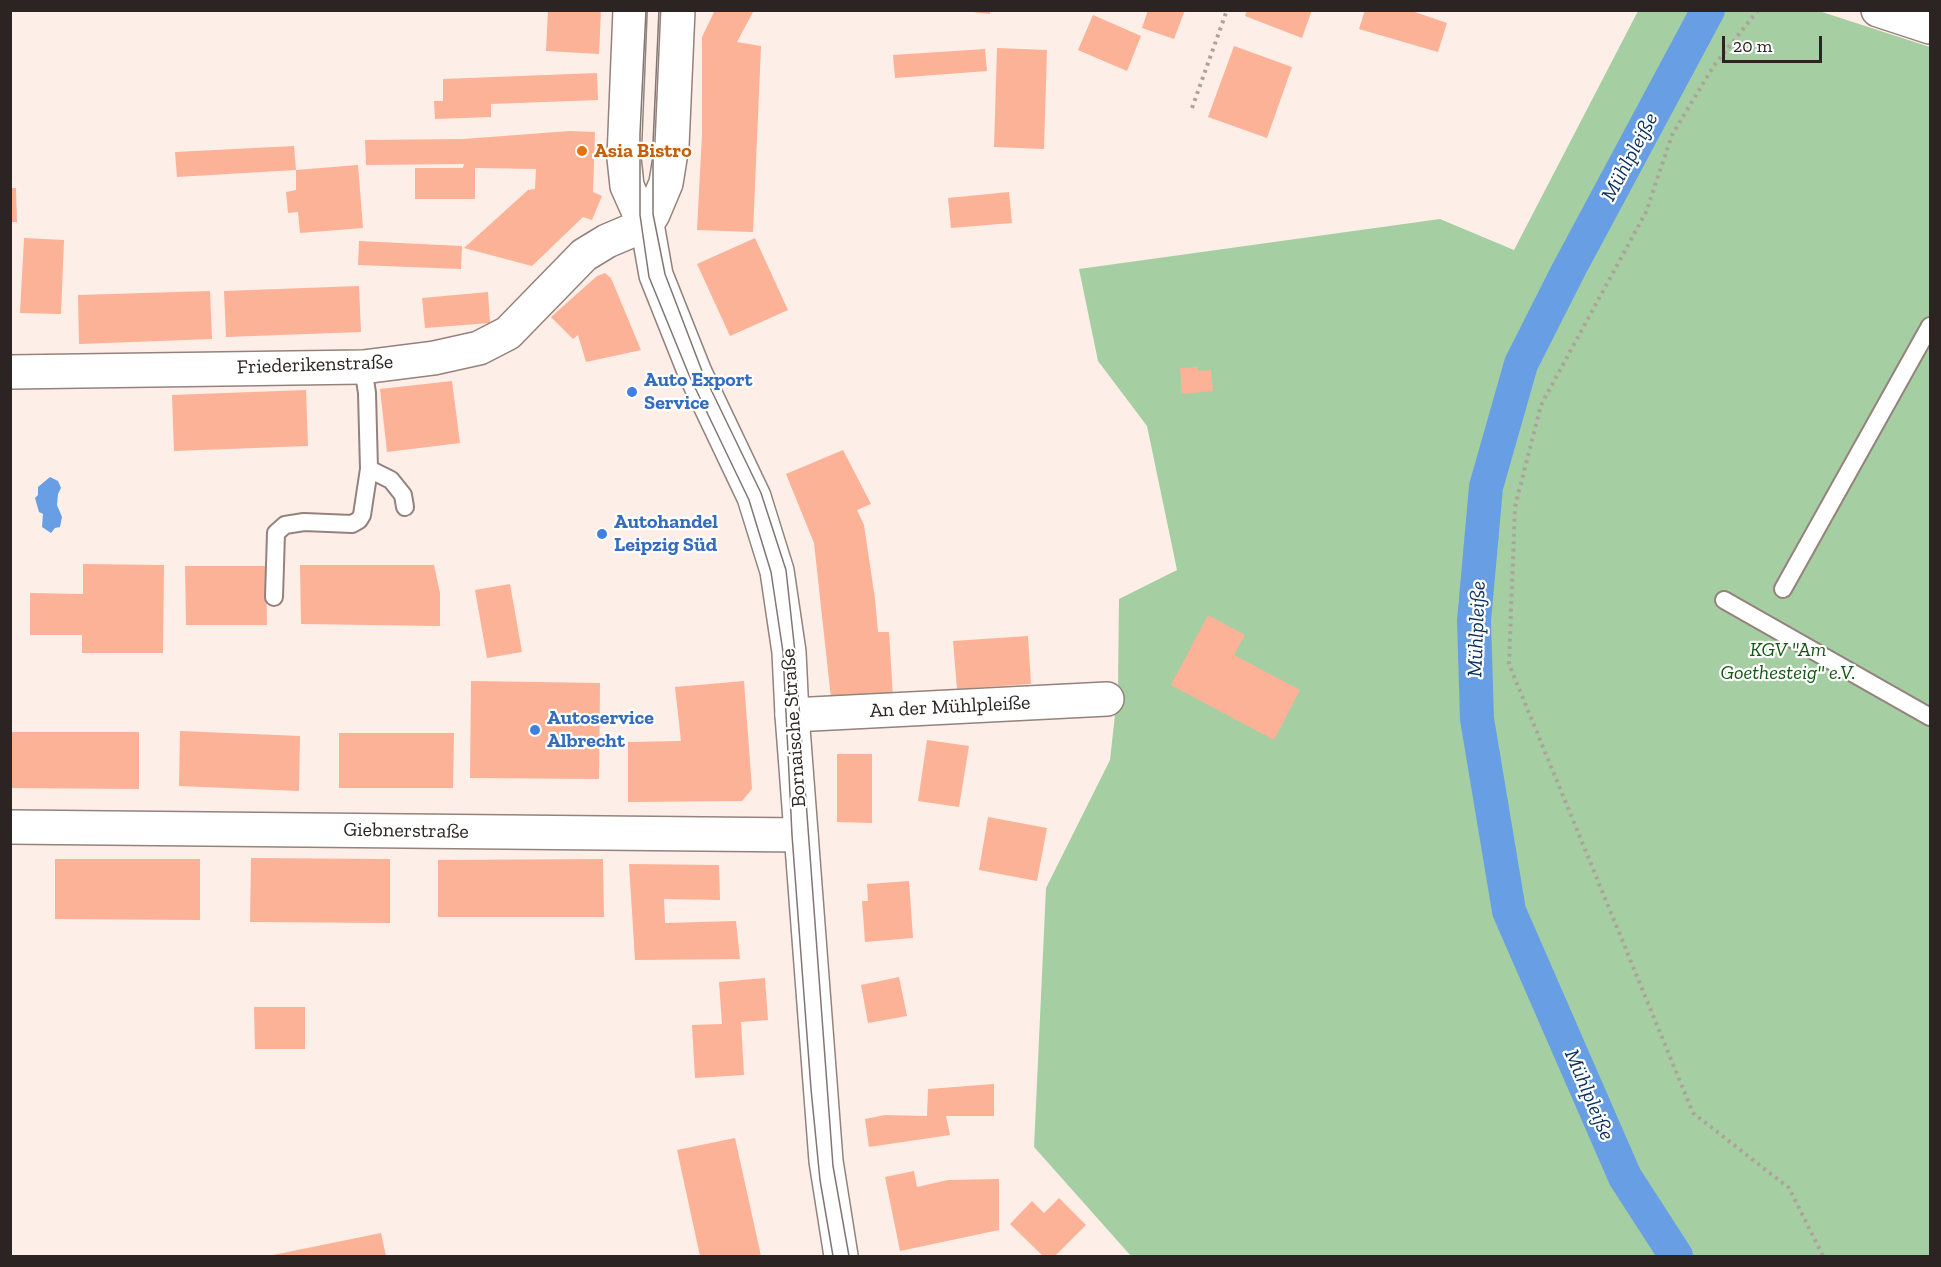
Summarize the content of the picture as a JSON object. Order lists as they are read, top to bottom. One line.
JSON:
{"streets":{"street":["Friederikenstraße","An der Mühlpleiße","Bornaische Straße","Giebnerstraße"]},"crossings":[["Friederikenstraße","Bornaische Straße"],["An der Mühlpleiße","Bornaische Straße"],["Bornaische Straße","Giebnerstraße"]],"water":["Mühlpleiße"],"parks":["KGV \"Am Goethesteig\" e.V."],"places":["Asia Bistro","Auto Export Service","Autohandel Leipzig Süd","Autoservice Albrecht"],"scale_bar":"20 m"}
